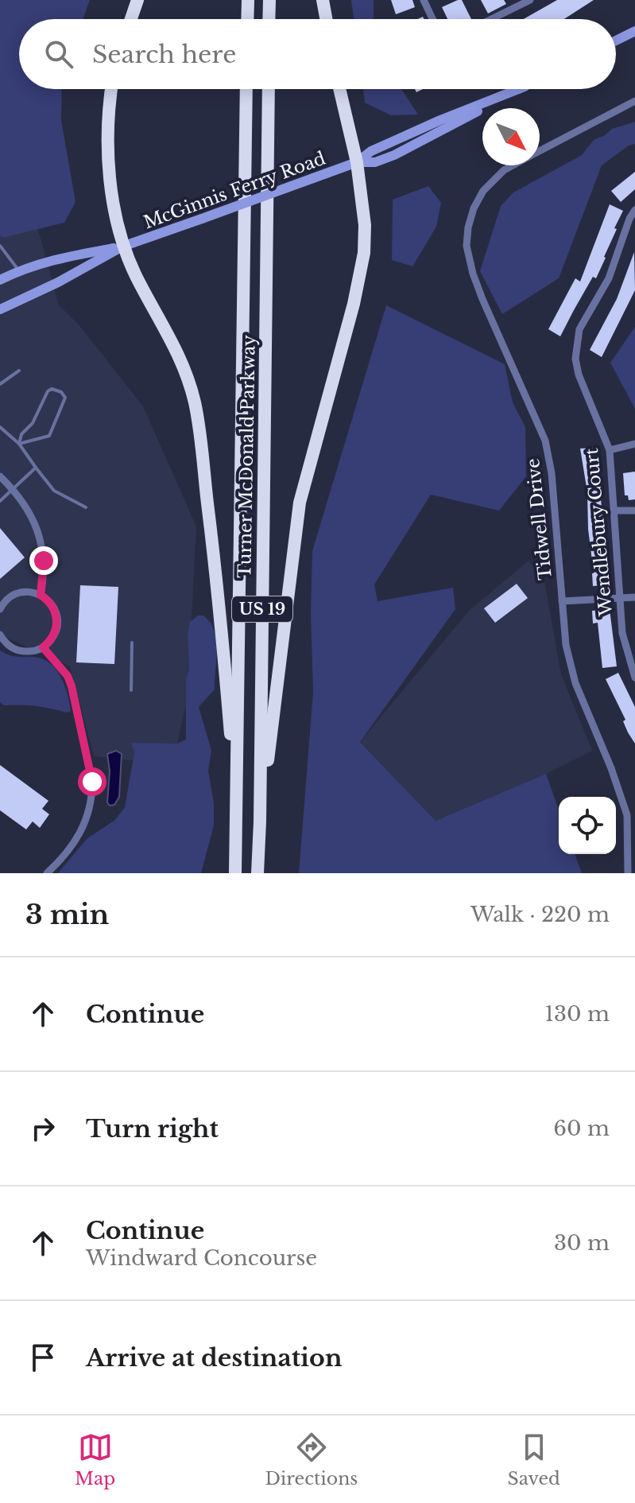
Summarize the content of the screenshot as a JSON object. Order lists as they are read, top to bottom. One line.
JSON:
{"streets":{"highway":["Turner McDonald Parkway","US 19"],"main road":["McGinnis Ferry Road"],"street":["Tidwell Drive","Wendlebury Court"]},"north":"bottom right","page":{"search":"Search here","heading":["3 min","Walk · 220 m"],"list":[["Continue","130 m"],["Turn right","60 m"],["Continue","Windward Concourse","30 m"],"Arrive at destination"],"nav":["Map","Directions","Saved"]}}
